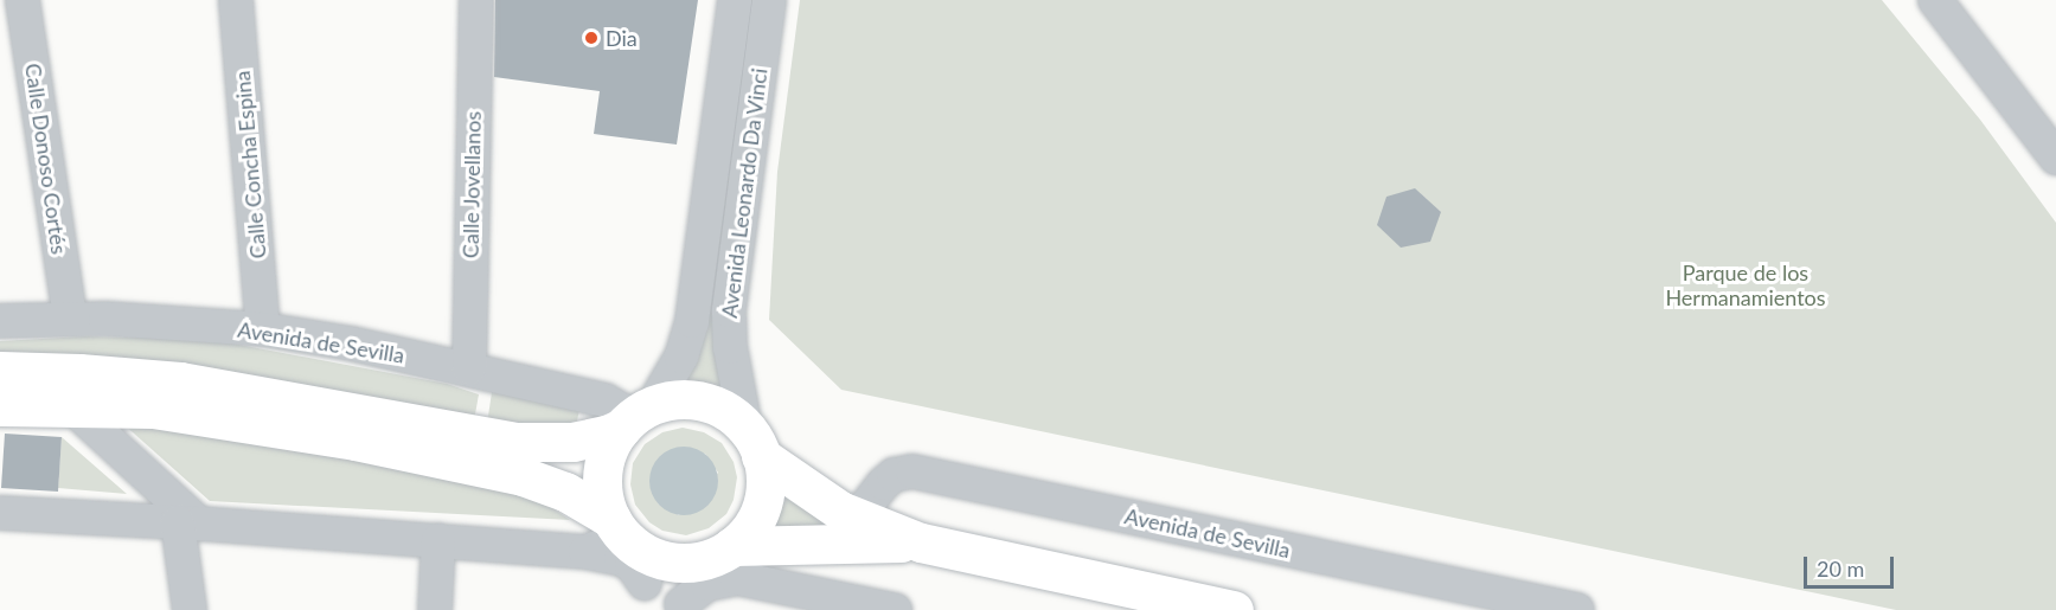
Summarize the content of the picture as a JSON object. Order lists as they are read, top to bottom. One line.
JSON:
{"streets":{"street":["Calle Donoso Cortés","Calle Concha Espina","Calle Jovellanos","Avenida Leonardo Da Vinci","Avenida de Sevilla"]},"crossings":[["Calle Donoso Cortés","Avenida de Sevilla"],["Calle Concha Espina","Avenida de Sevilla"],["Calle Jovellanos","Avenida de Sevilla"],["Avenida Leonardo Da Vinci","Avenida de Sevilla"]],"parks":["Parque de los Hermanamientos"],"places":["Dia"],"scale_bar":"20 m"}
